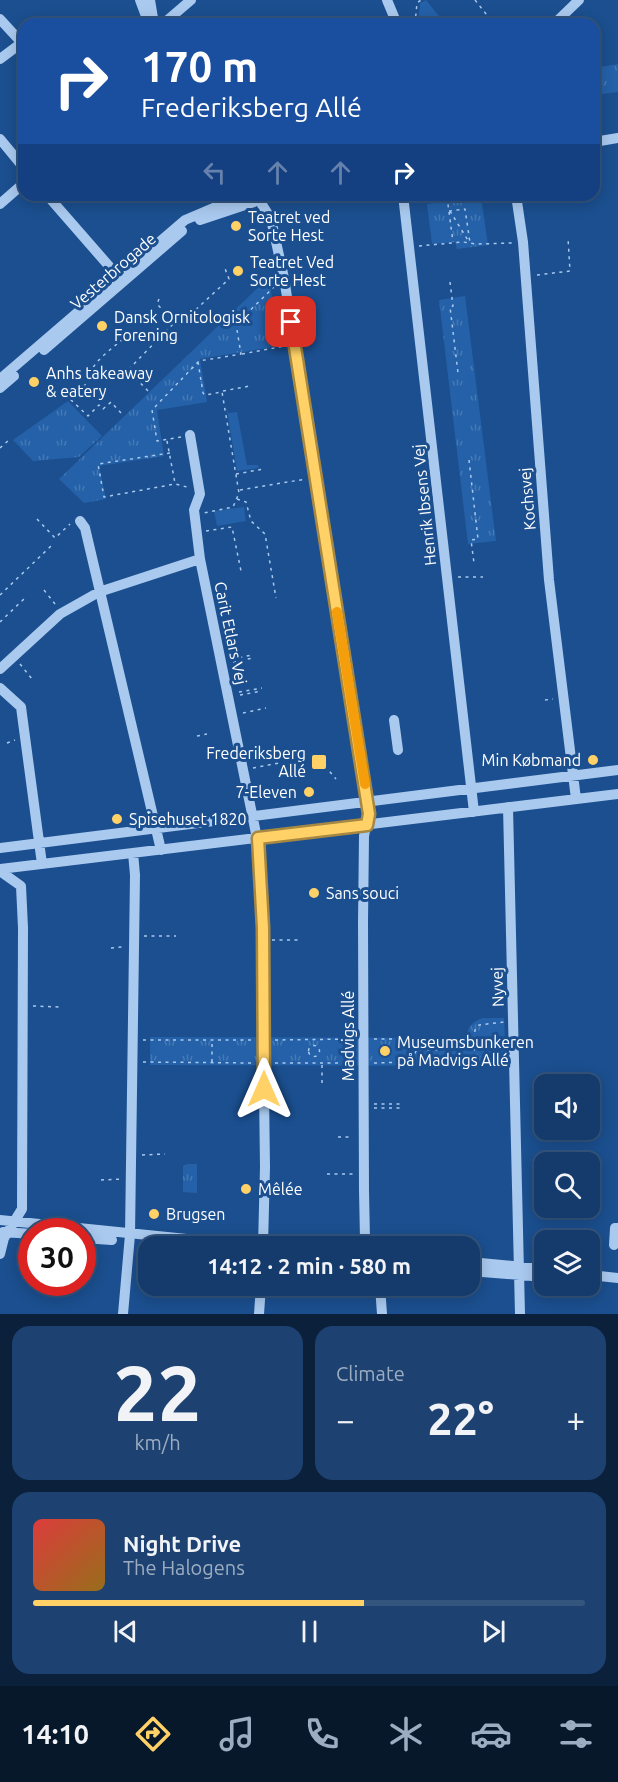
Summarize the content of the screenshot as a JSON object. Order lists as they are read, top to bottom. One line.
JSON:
{"streets":{"street":["Vesterbrogade","Kochsvej","Henrik Ibsens Vej","Carit Etlars Vej","Nyvej","Madvigs Allé"]},"places":{"other":["Teatret ved Sorte Hest","Teatret Ved Sorte Hest","Dansk Ornitologisk Forening","Anhs takeaway & eatery","Min Købmand","7-Eleven","Spisehuset 1820","Sans souci","Museumsbunkeren på Madvigs Allé","Mêlée","Brugsen"],"transit":["Frederiksberg Allé"]},"page":{"turn":["170 m","Frederiksberg Allé"],"limit":"30","trip":"14:12 · 2 min · 580 m","tile":[["22","km/h"],"Climate"],"heat":["−","22°","+"],"song":["Night Drive","The Halogens"],"tabs":"14:10"}}
